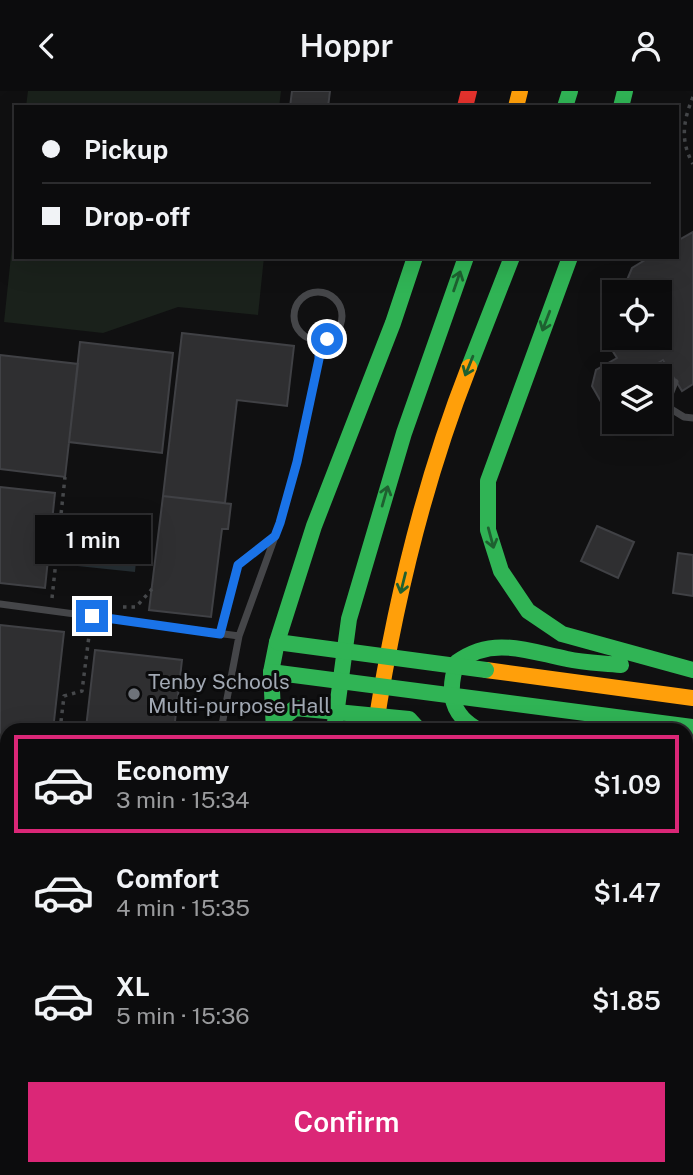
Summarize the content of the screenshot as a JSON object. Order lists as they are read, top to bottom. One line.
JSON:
{"places":["Tenby Schools Multi-purpose Hall"],"page":{"header":"Hoppr","banner":["Pickup","Drop-off"],"bubble":"1 min","list":[{"name":"Economy","note":"3 min · 15:34","value":"$1.09"},{"name":"Comfort","note":"4 min · 15:35","value":"$1.47"},{"name":"XL","note":"5 min · 15:36","value":"$1.85"}],"buttons":"Confirm"}}
